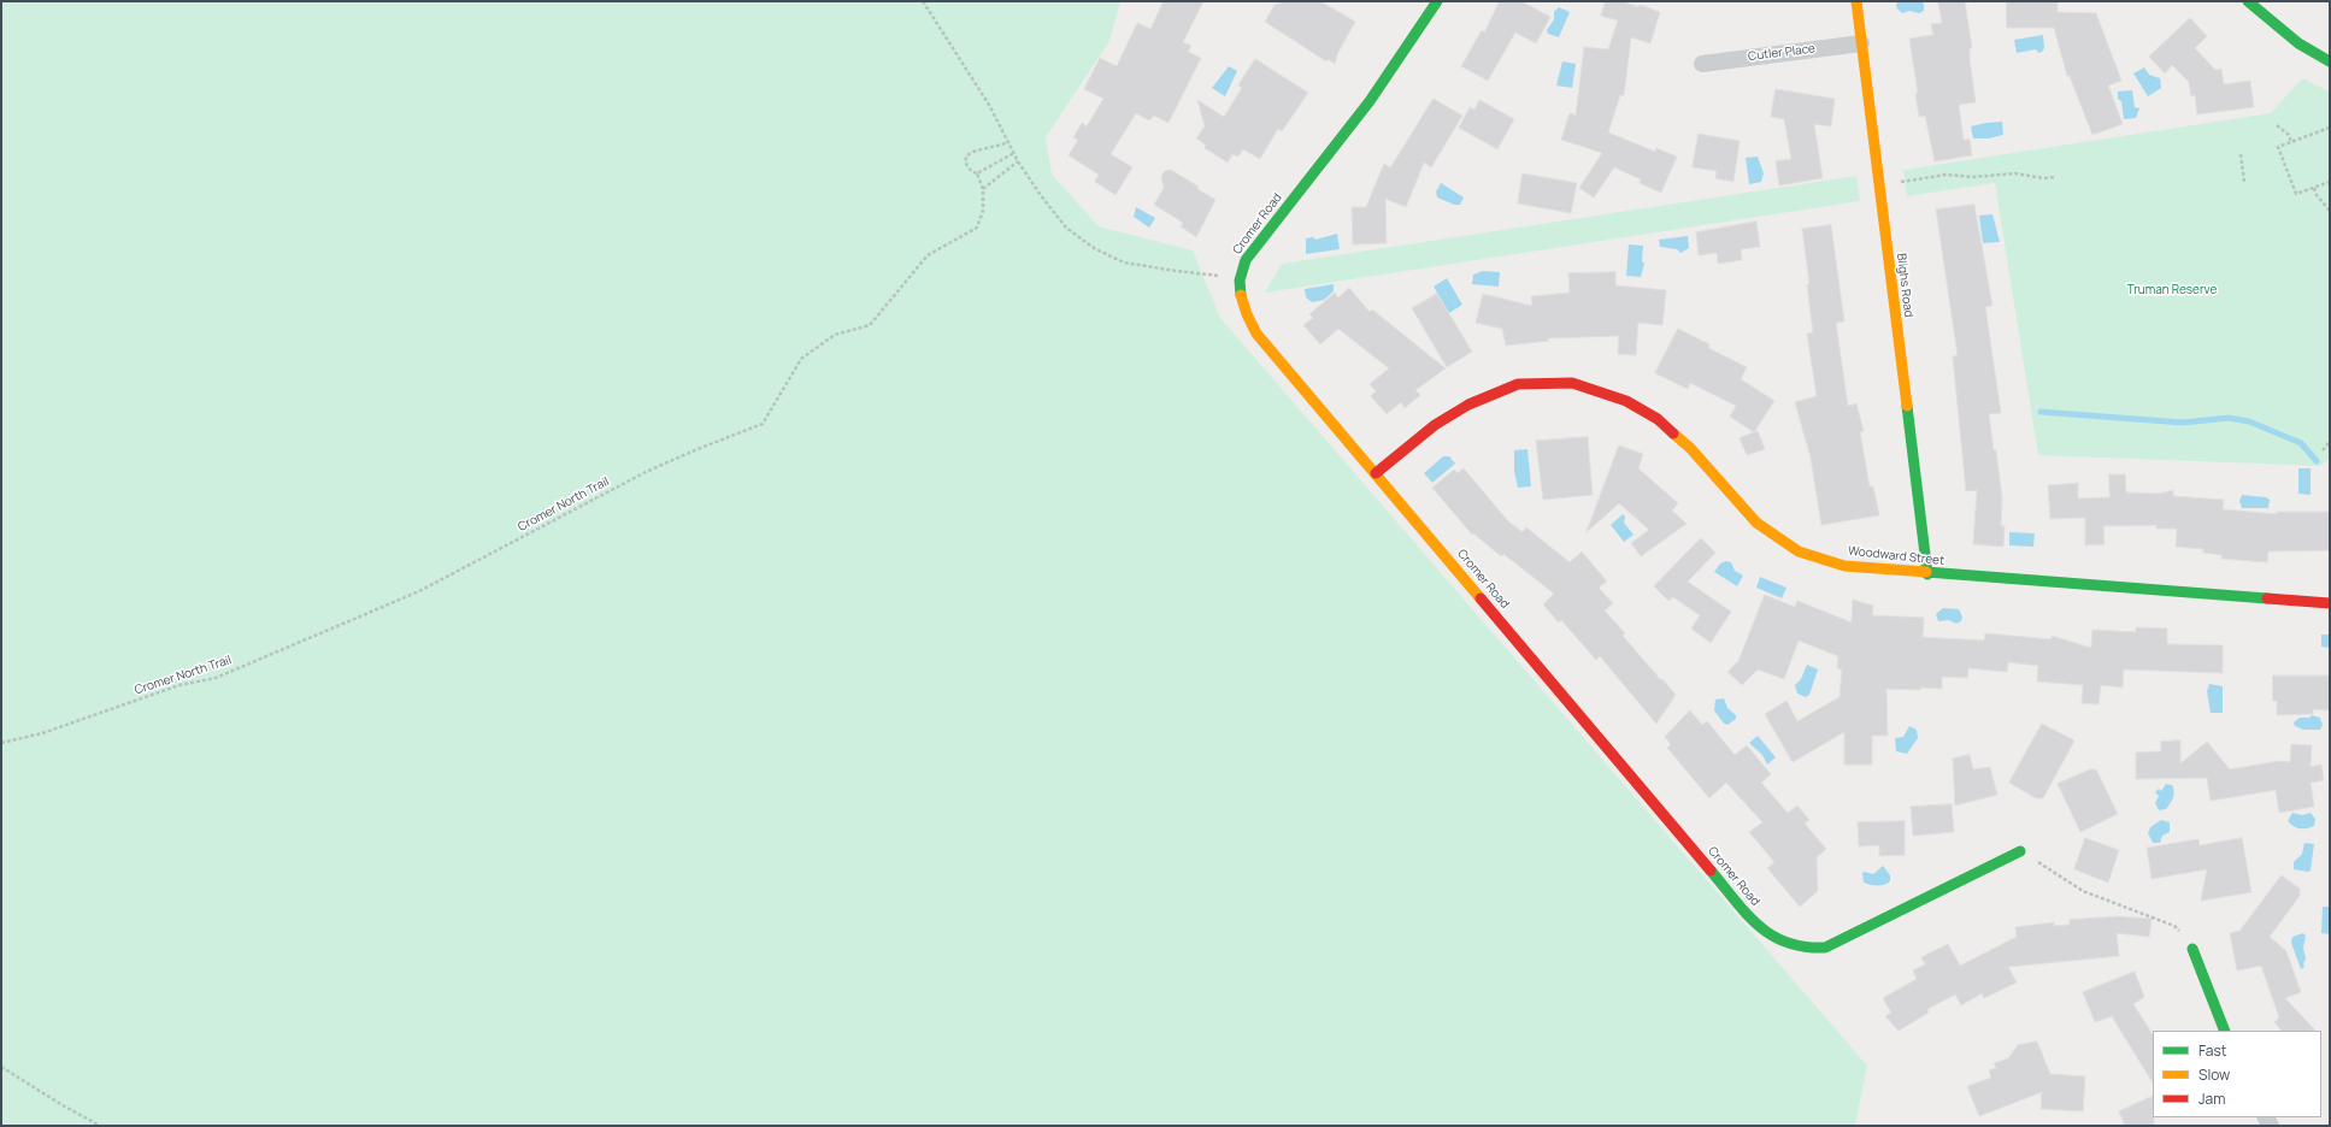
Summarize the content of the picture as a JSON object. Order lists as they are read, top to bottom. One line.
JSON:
{"streets":{"street":["Cutler Place","Cromer Road","Blighs Road","Woodward Street"],"path":["Cromer North Trail"]},"crossings":[["Cutler Place","Blighs Road"],["Cromer Road","Woodward Street"],["Blighs Road","Woodward Street"]],"parks":["Truman Reserve"],"legend":["Fast","Slow","Jam"]}
